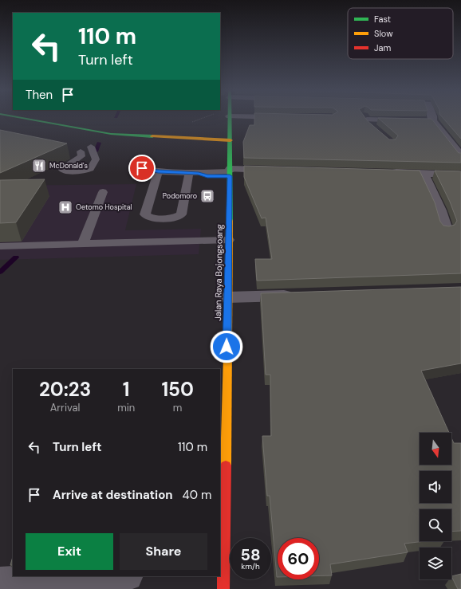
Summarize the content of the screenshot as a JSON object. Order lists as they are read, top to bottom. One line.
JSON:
{"streets":{"main road":["Jalan Raya Bojongsoang"]},"places":{"restaurant":["McDonald's"],"bus stop":["Podomoro"],"hospital":["Oetomo Hospital"]},"legend":["Fast","Slow","Jam"],"north":"bottom","page":{"turn":["110 m","Turn left"],"then":"Then","eta":["20:23","Arrival","1","min","150","m"],"list":[{"name":"Turn left","value":"110 m"},{"name":"Arrive at destination","value":"40 m"}],"buttons":["Exit","Share"],"speed":"58 km/h","limit":"60"}}
